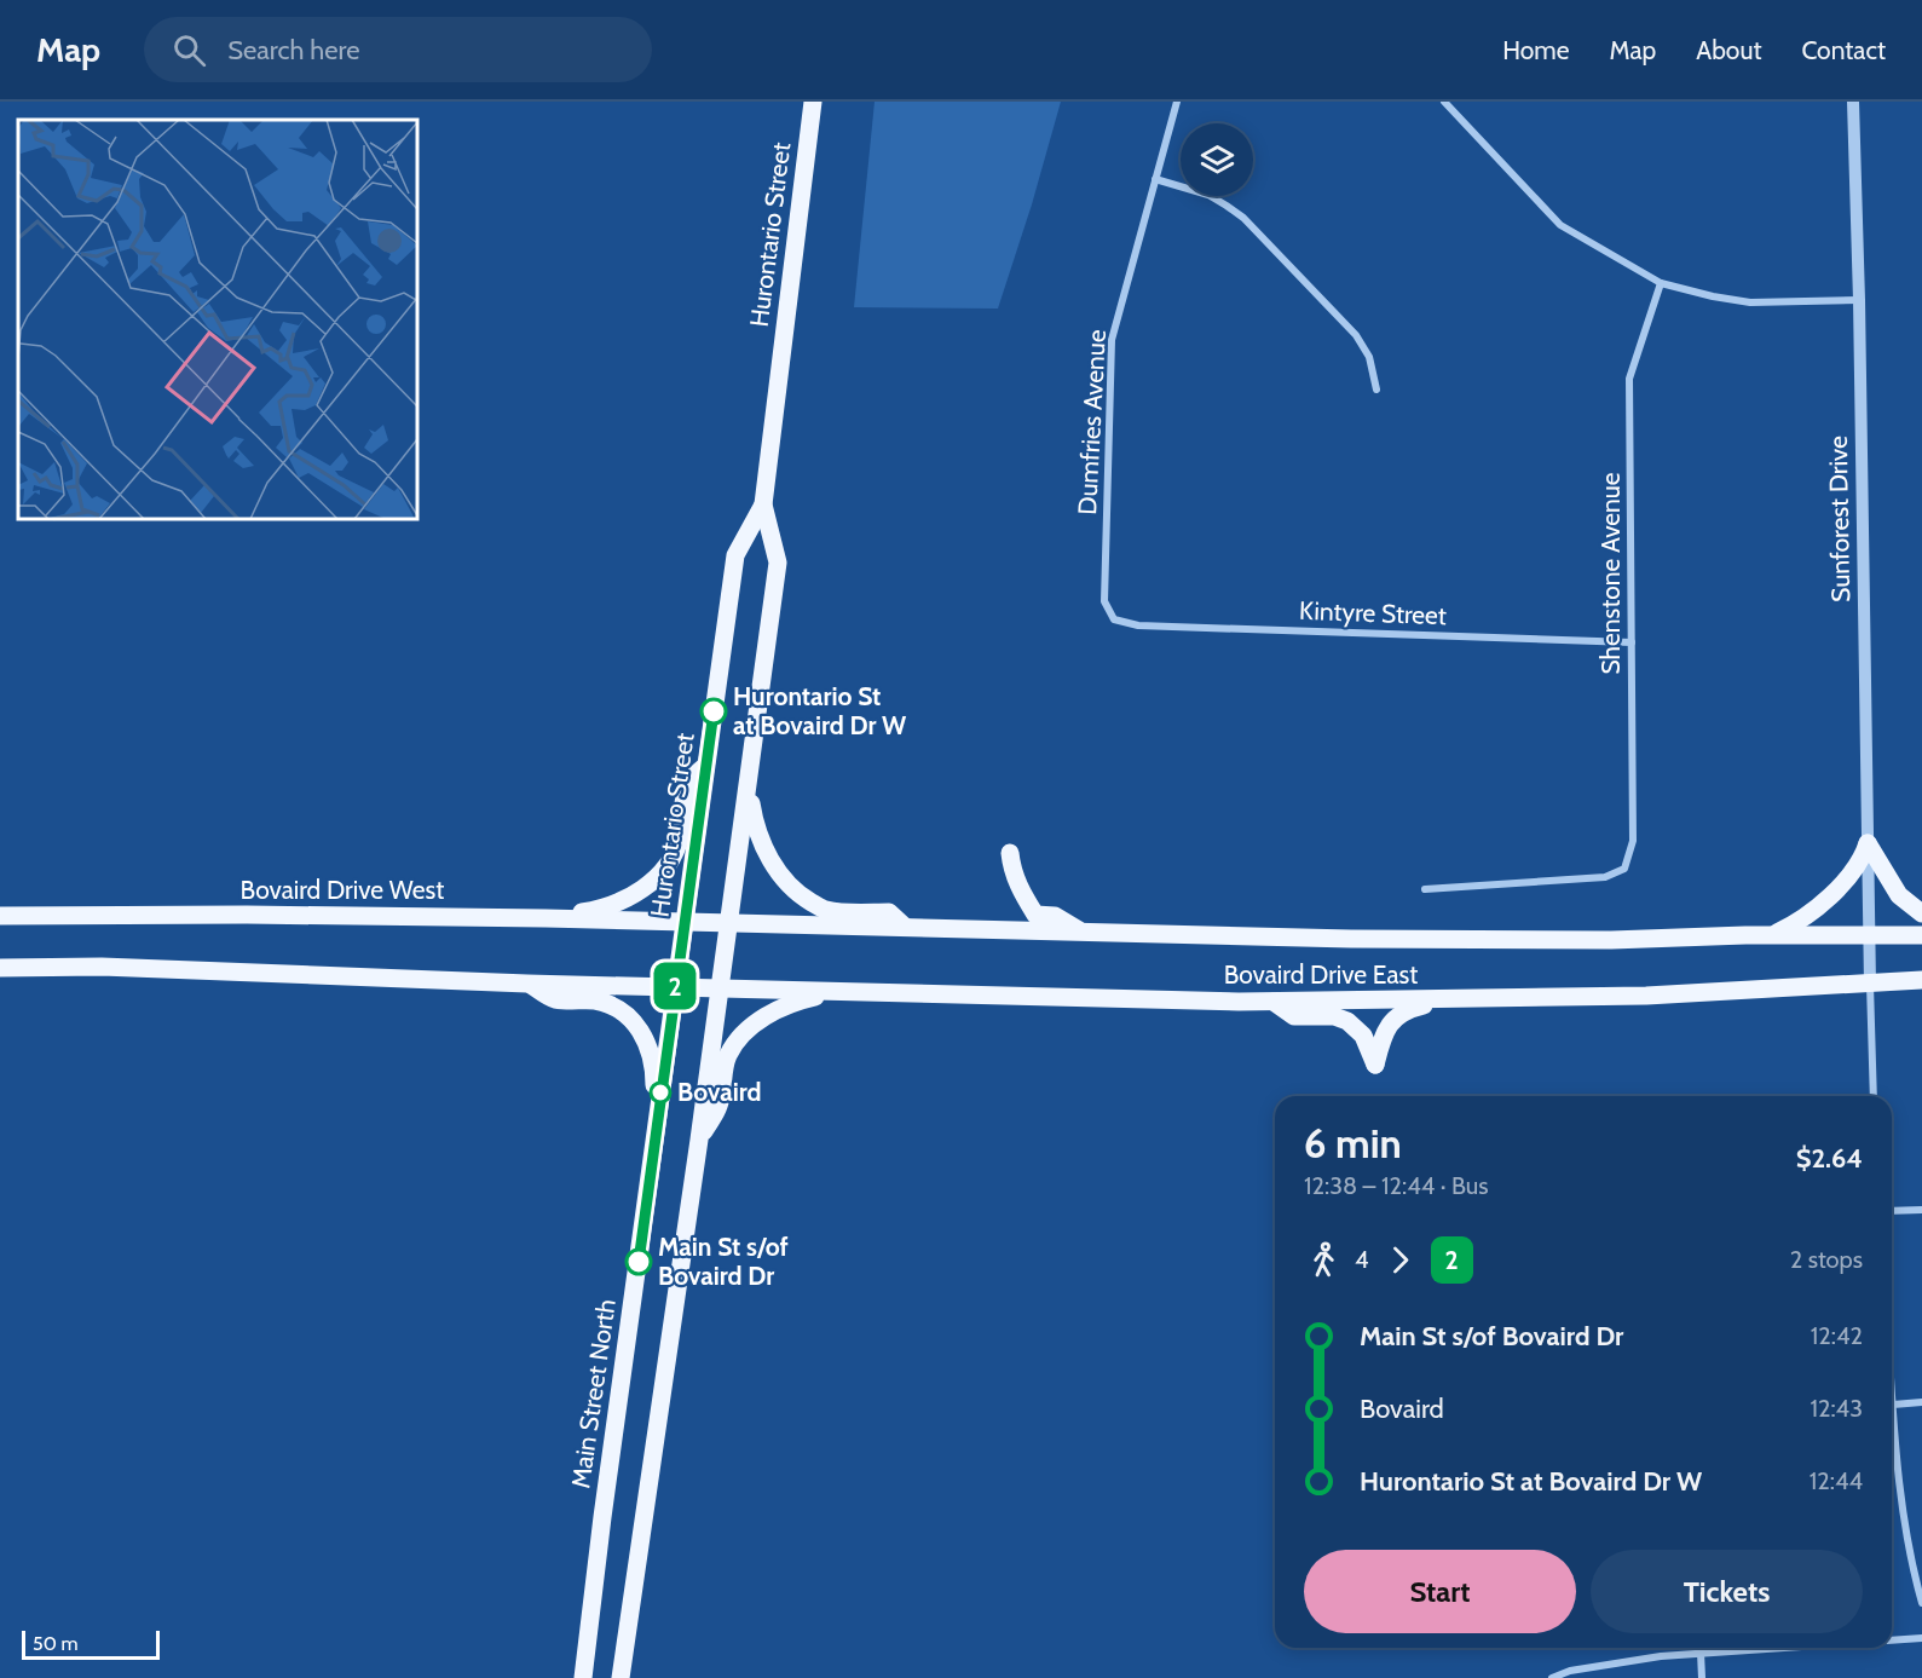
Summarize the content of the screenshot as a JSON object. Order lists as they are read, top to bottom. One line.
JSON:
{"streets":{"main road":["Hurontario Street","Bovaird Drive West","Bovaird Drive East","Main Street North"],"street":["Dumfries Avenue","Sunforest Drive","Shenstone Avenue","Kintyre Street"]},"crossings":[["Hurontario Street","Bovaird Drive West"],["Hurontario Street","Bovaird Drive East"],["Hurontario Street","Main Street North"],["Dumfries Avenue","Kintyre Street"],["Sunforest Drive","Bovaird Drive East"],["Shenstone Avenue","Kintyre Street"],["Bovaird Drive West","Bovaird Drive East"],["Bovaird Drive East","Main Street North"]],"places":["Hurontario St at Bovaird Dr W","Bovaird","Main St s/of Bovaird Dr"],"lines":["bus line 2"],"scale_bar":"50 m","page":{"header":"Map","search":"Search here","nav":["Home","Map","About","Contact"],"on_map":"2","heading":["6 min","12:38 – 12:44 · Bus","$2.64"],"legs":["4","2","2 stops"],"list":[{"name":"Main St s/of Bovaird Dr","value":"12:42"},{"name":"Bovaird","value":"12:43"},{"name":"Hurontario St at Bovaird Dr W","value":"12:44"}],"buttons":["Start","Tickets"],"scale":"50 m"}}
